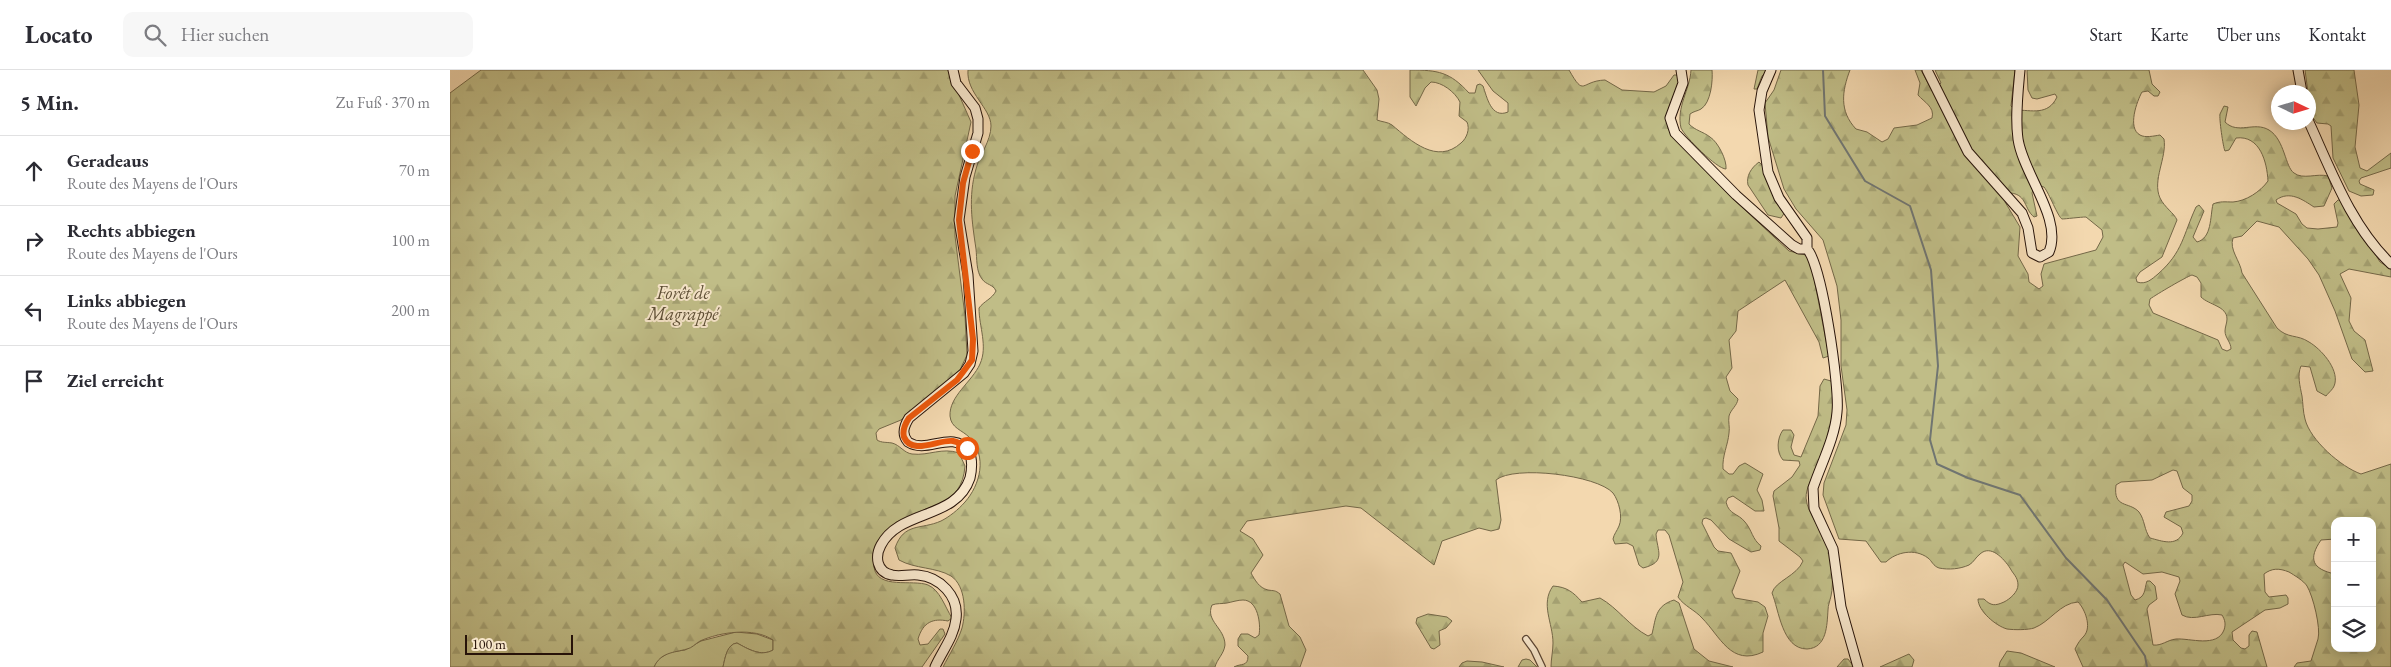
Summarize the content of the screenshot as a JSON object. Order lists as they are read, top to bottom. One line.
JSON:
{"parks":["Forêt de Magrappé"],"scale_bar":"100 m","north":"right","page":{"header":"Locato","search":"Hier suchen","nav":["Start","Karte","Über uns","Kontakt"],"heading":["5 Min.","Zu Fuß · 370 m"],"list":[["Geradeaus","Route des Mayens de l'Ours","70 m"],["Rechts abbiegen","Route des Mayens de l'Ours","100 m"],["Links abbiegen","Route des Mayens de l'Ours","200 m"],"Ziel erreicht"],"map_buttons":["+","−"],"scale":"100 m"}}
